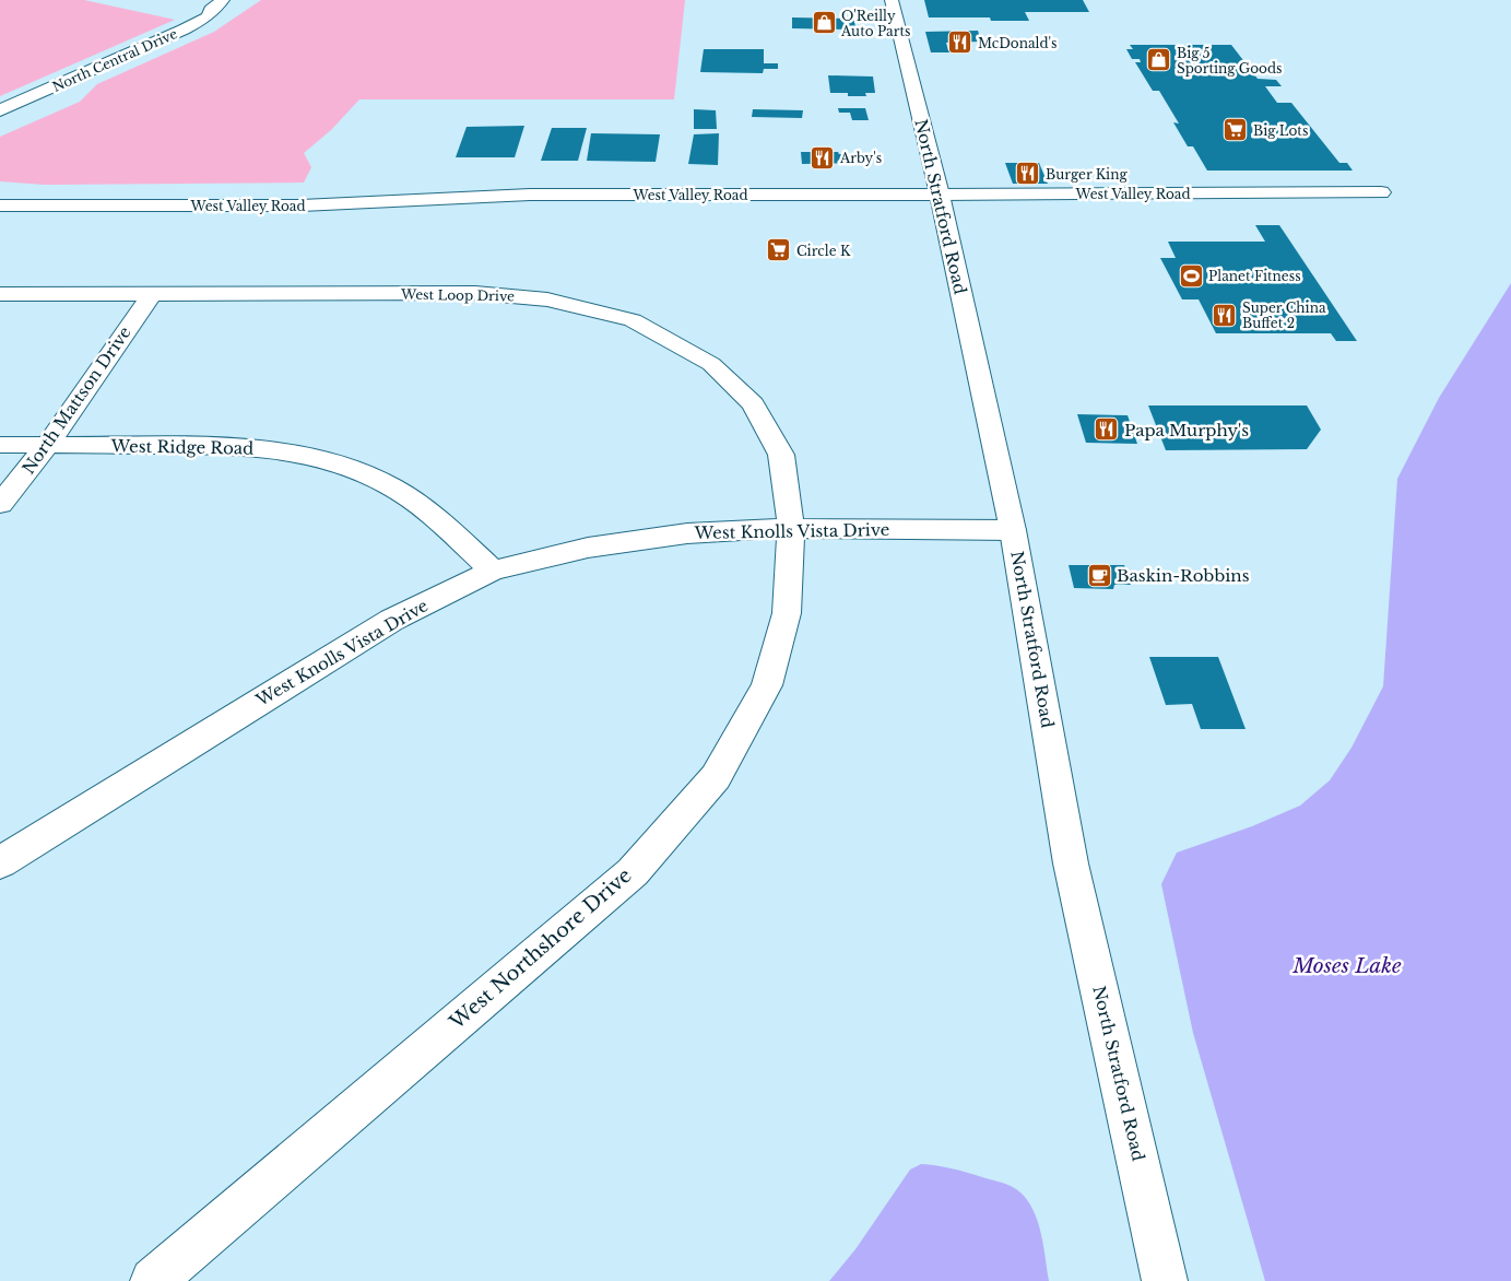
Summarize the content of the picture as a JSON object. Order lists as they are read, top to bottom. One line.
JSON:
{"streets":{"street":["North Central Drive","West Valley Road","North Stratford Road","West Loop Drive","North Mattson Drive","West Ridge Road","West Knolls Vista Drive","West Northshore Drive"]},"crossings":[["West Valley Road","North Stratford Road"],["North Stratford Road","West Knolls Vista Drive"],["West Loop Drive","North Mattson Drive"],["West Loop Drive","West Knolls Vista Drive"],["West Loop Drive","West Northshore Drive"],["North Mattson Drive","West Ridge Road"],["West Ridge Road","West Knolls Vista Drive"],["West Knolls Vista Drive","West Northshore Drive"]],"water":["Moses Lake"],"places":{"shop":["O'Reilly Auto Parts","Big 5 Sporting Goods"],"restaurant":["McDonald's","Arby's","Burger King","Super China Buffet 2","Papa Murphy's"],"supermarket":["Big Lots","Circle K"],"sports":["Planet Fitness"],"cafe":["Baskin-Robbins"]}}
